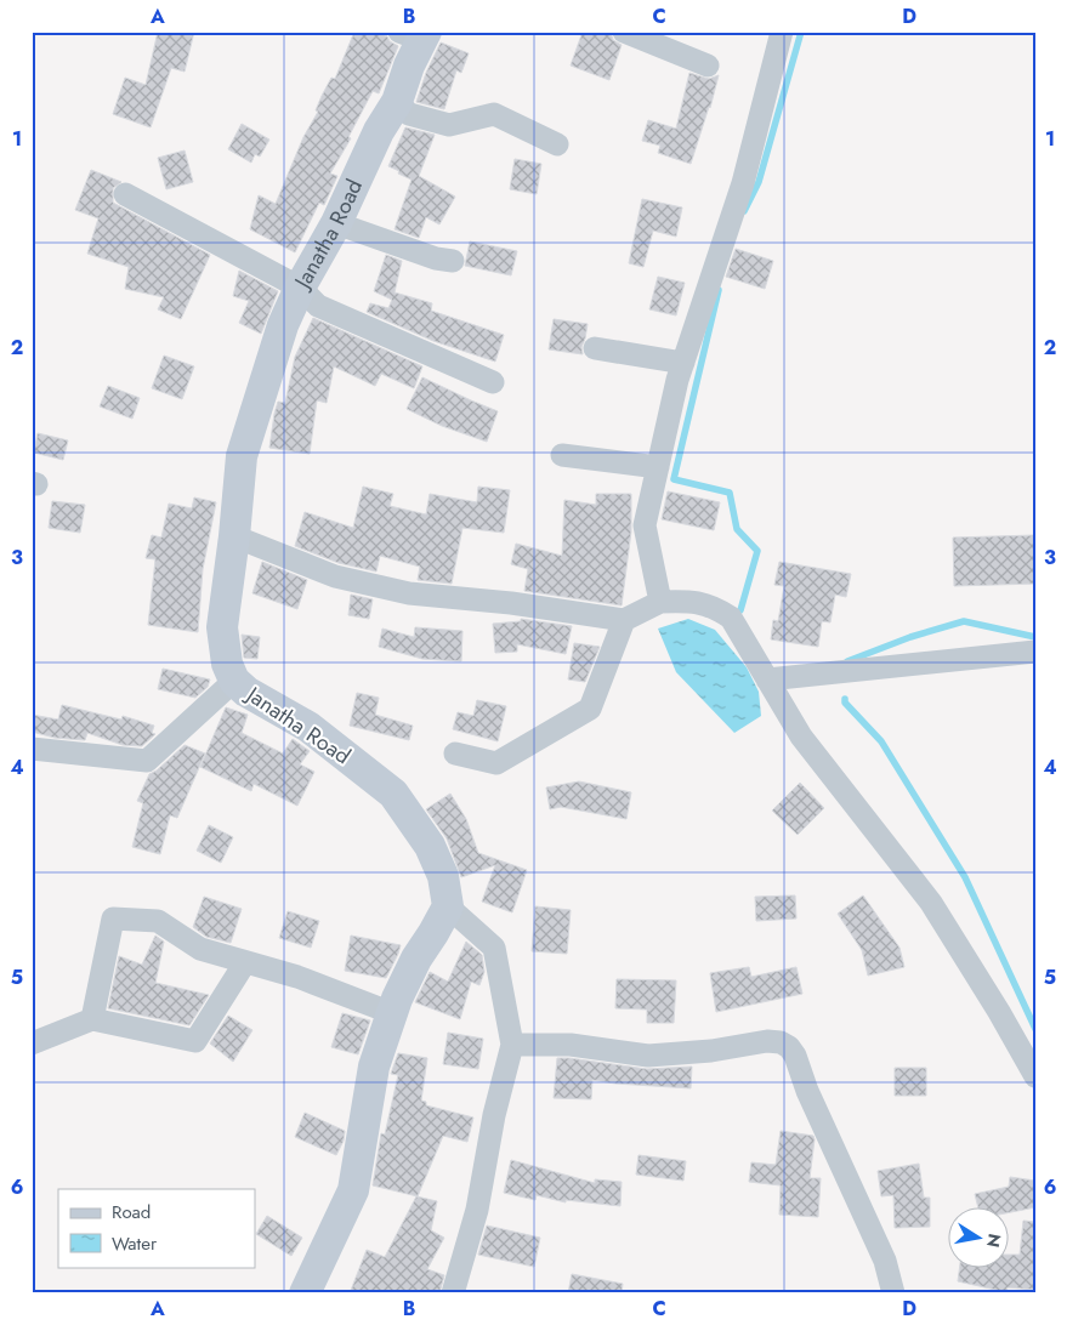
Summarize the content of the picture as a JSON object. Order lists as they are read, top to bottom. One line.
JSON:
{"streets":{"street":["Janatha Road"]},"legend":["Road","Water"],"north":"right","grid":{"columns":["A","B","C","D"],"rows":["1","2","3","4","5","6"]}}
